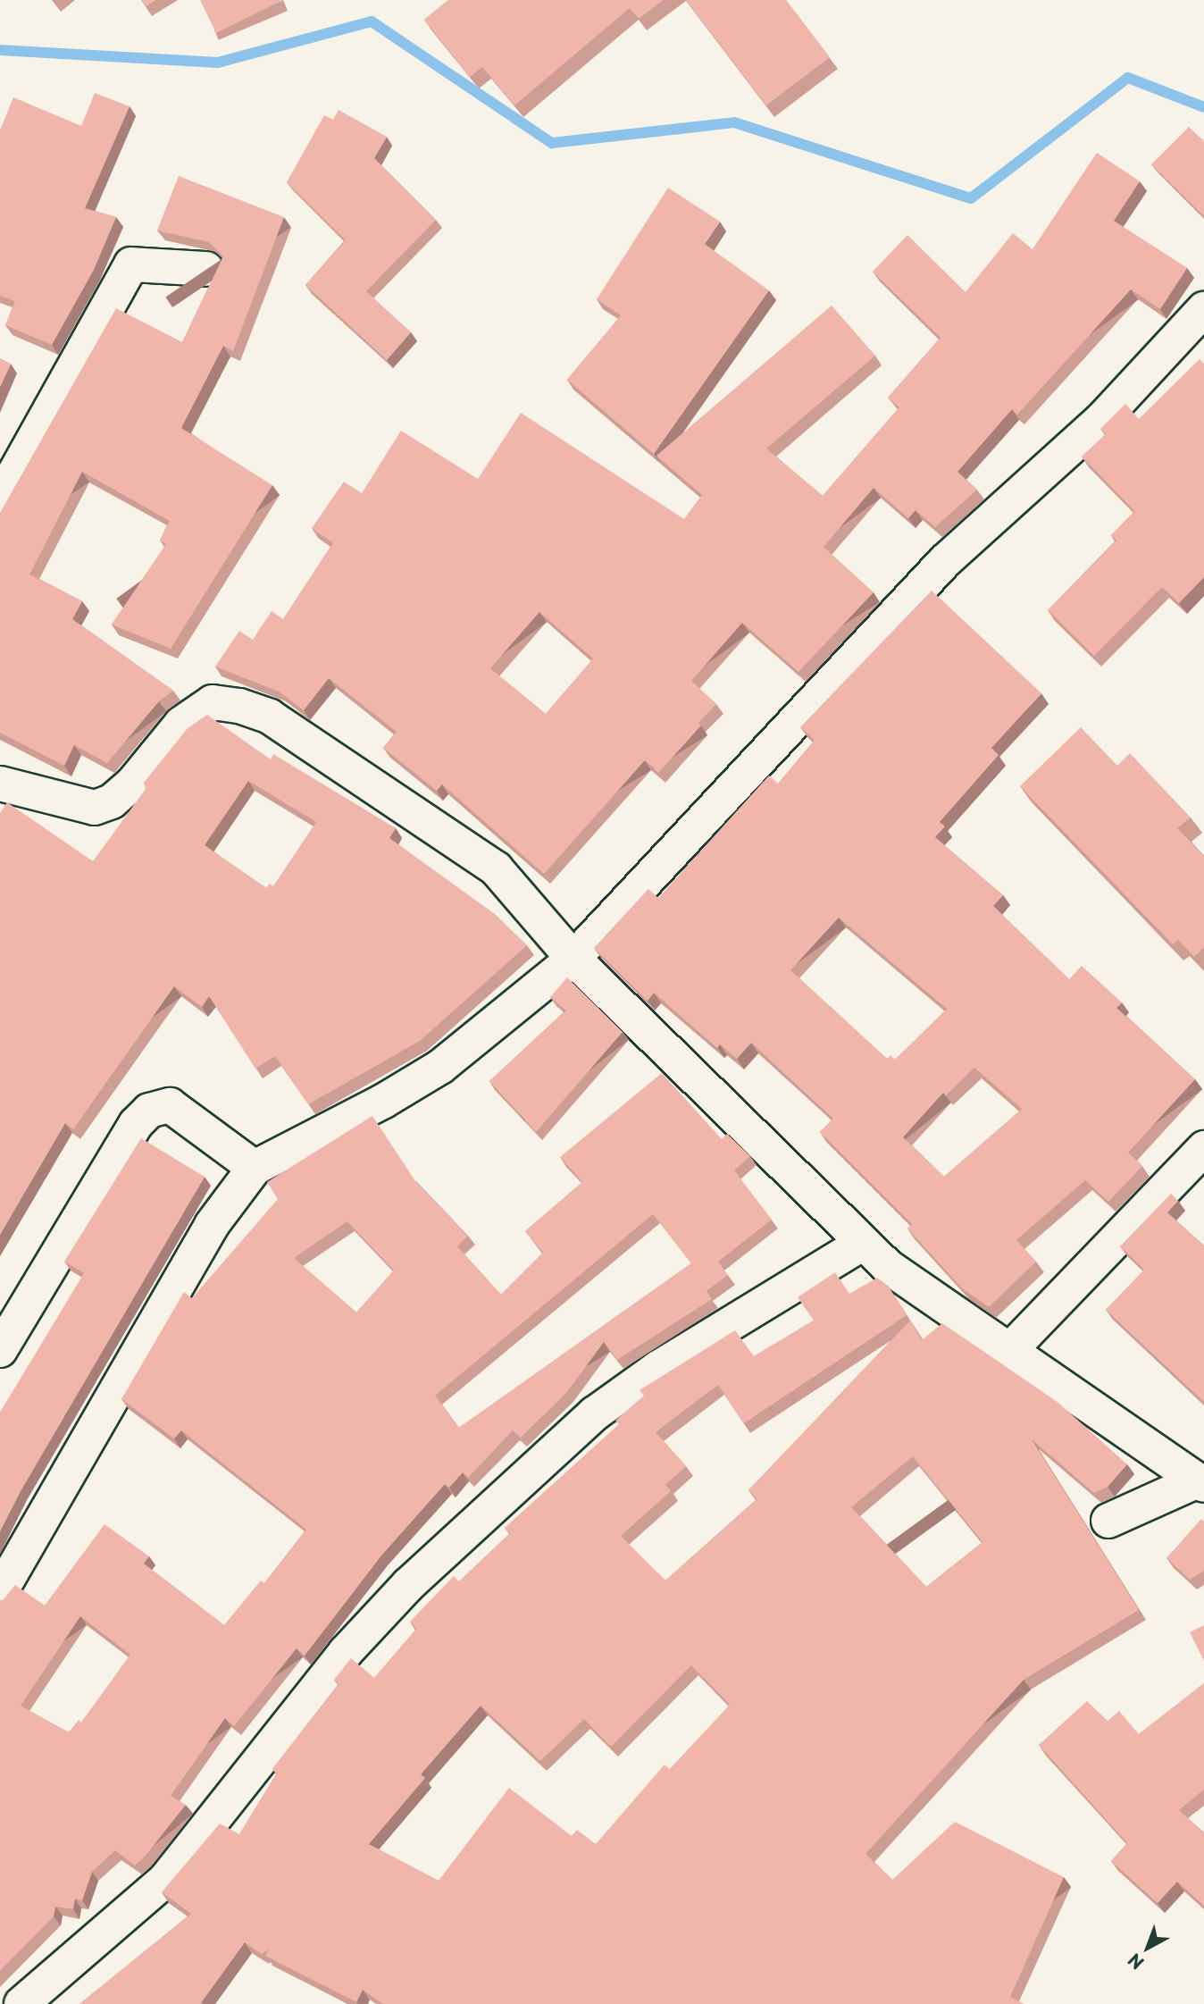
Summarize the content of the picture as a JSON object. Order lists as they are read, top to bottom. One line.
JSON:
{"north":"bottom left"}
